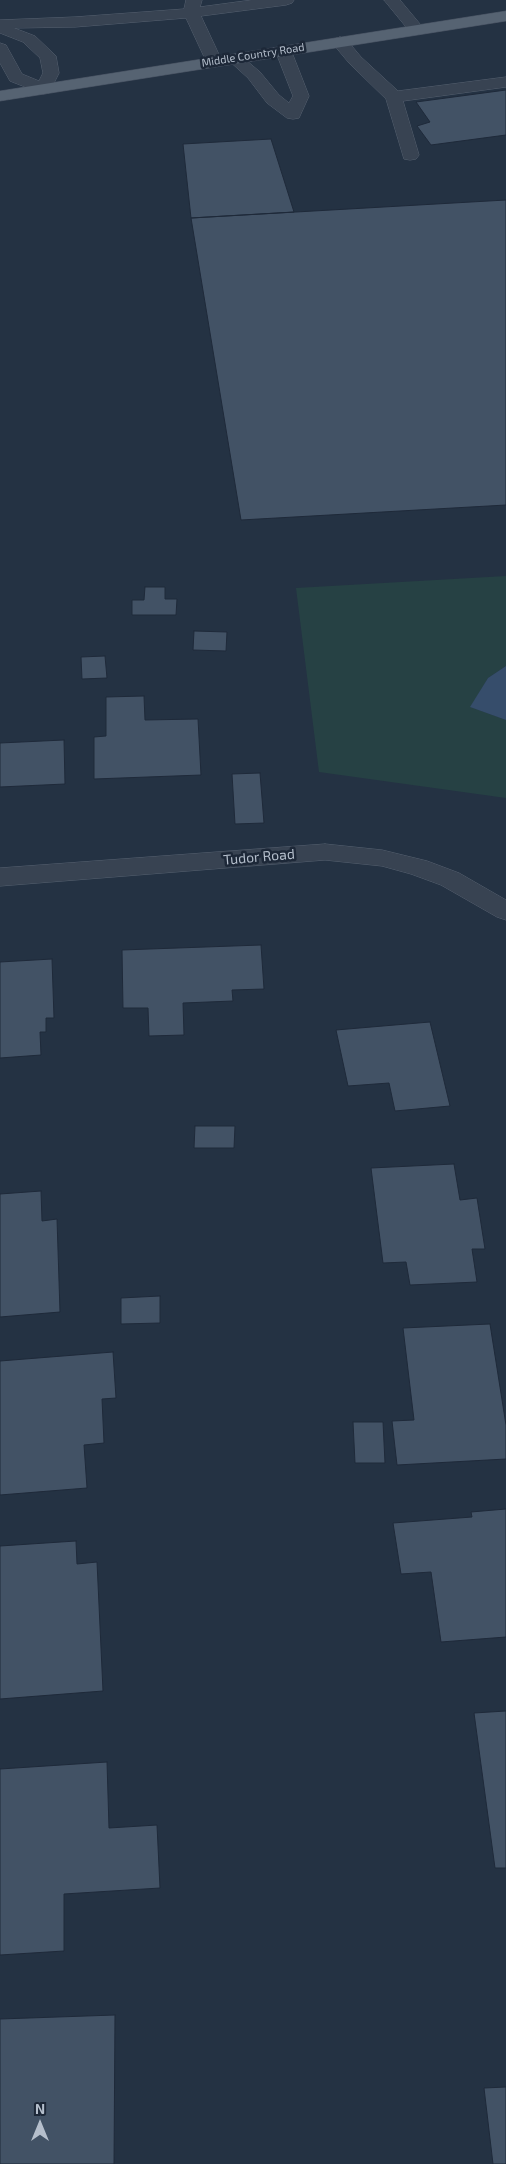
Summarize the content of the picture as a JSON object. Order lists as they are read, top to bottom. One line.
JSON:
{"streets":{"main road":["Middle Country Road"],"street":["Tudor Road"]},"north":"top"}
